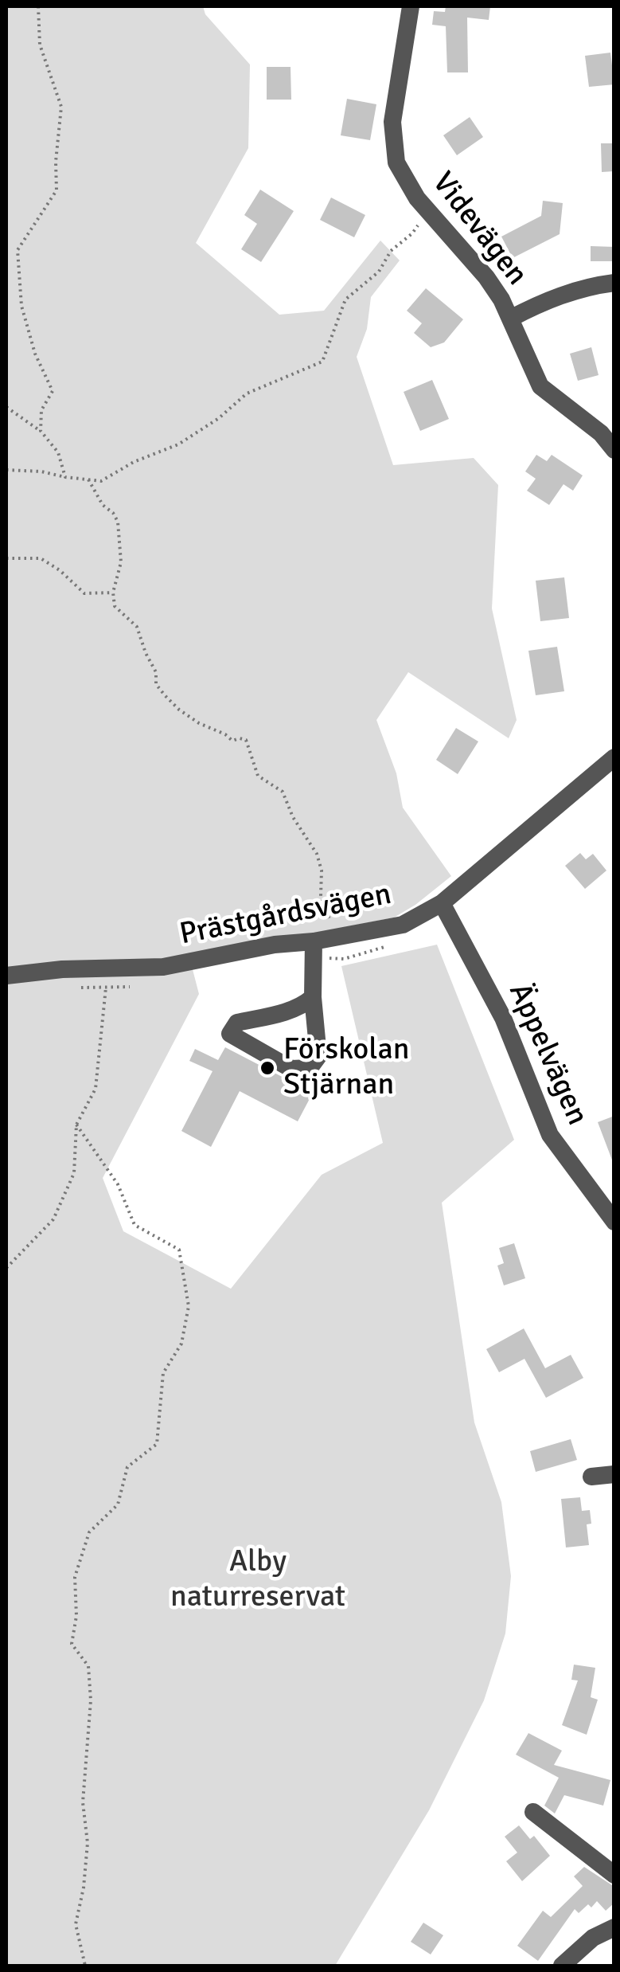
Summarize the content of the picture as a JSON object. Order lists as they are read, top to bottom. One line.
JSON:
{"streets":{"street":["Videvägen","Prästgårdsvägen","Äppelvägen"]},"crossings":[["Prästgårdsvägen","Äppelvägen"]],"parks":["Alby naturreservat"],"places":["Förskolan Stjärnan"]}
